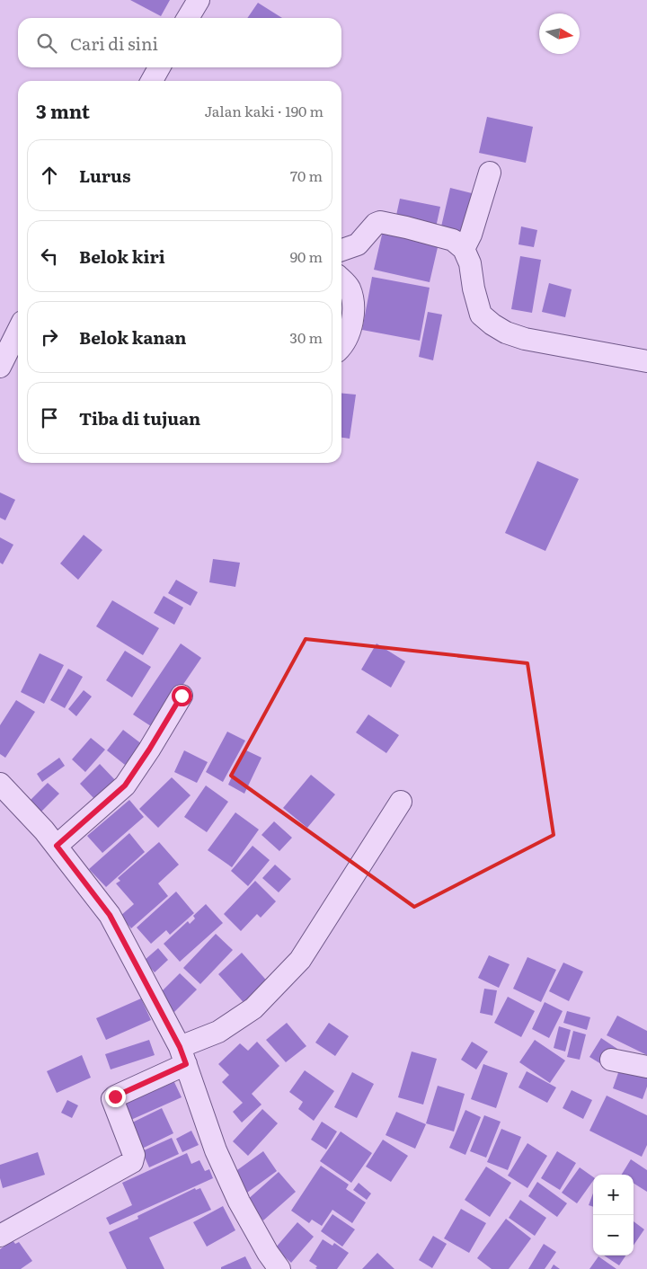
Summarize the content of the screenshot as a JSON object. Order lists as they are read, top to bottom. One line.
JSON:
{"north":"right","page":{"search":"Cari di sini","heading":["3 mnt","Jalan kaki · 190 m"],"list":[["Lurus","70 m"],["Belok kiri","90 m"],["Belok kanan","30 m"],"Tiba di tujuan"],"map_buttons":["+","−"]}}
